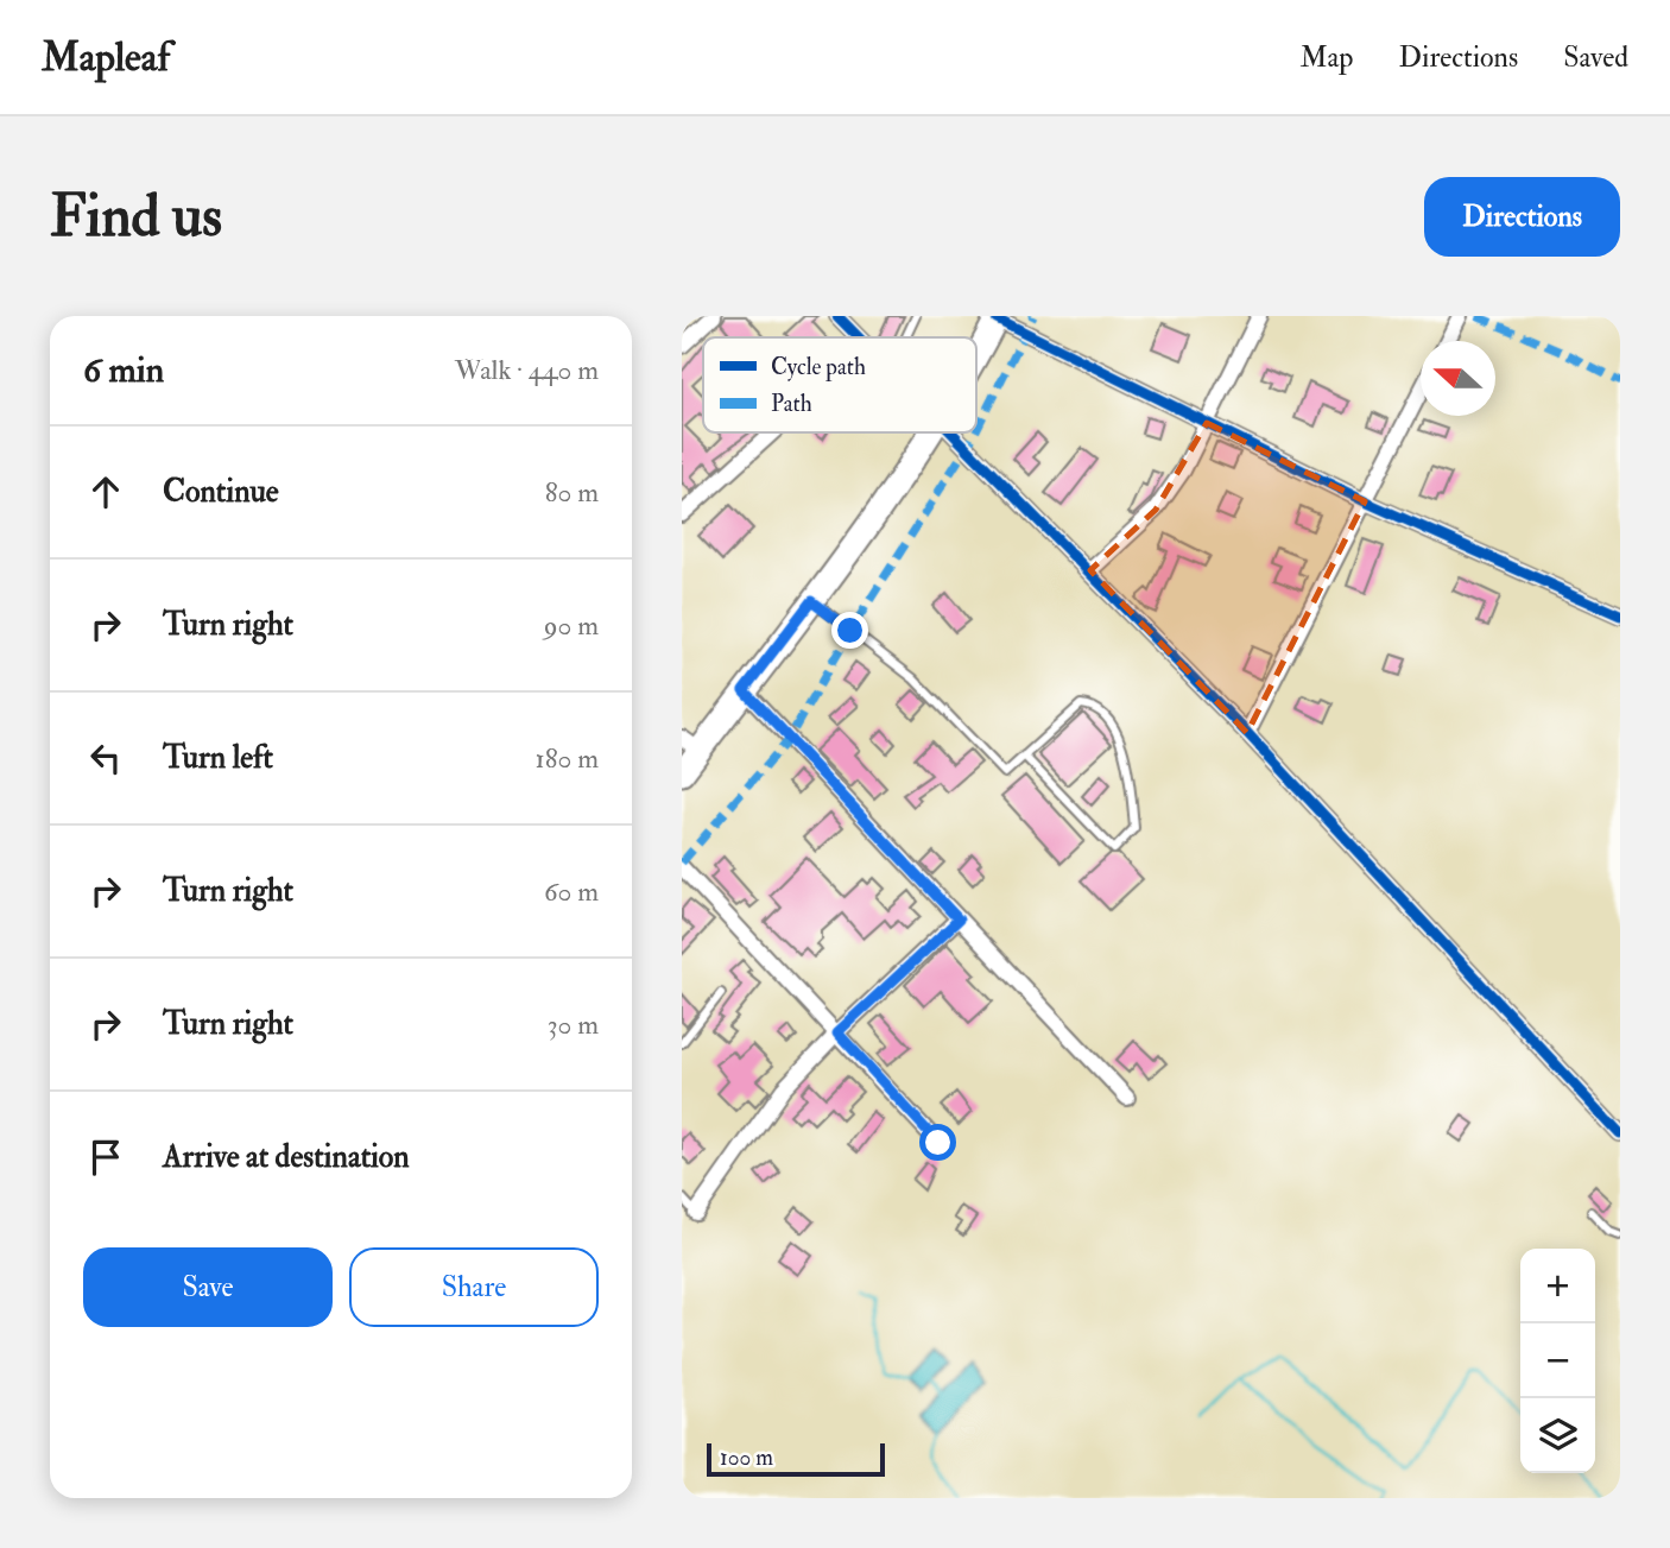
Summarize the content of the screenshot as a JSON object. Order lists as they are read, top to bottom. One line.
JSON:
{"legend":["Cycle path","Path"],"scale_bar":"100 m","north":"left","page":{"header":"Mapleaf","nav":["Map","Directions","Saved"],"buttons":["Directions",["Save","Share"]],"title":"Find us","heading":["6 min","Walk · 440 m"],"list":[["Continue","80 m"],["Turn right","90 m"],["Turn left","180 m"],["Turn right","60 m"],["Turn right","30 m"],"Arrive at destination"],"map_buttons":["+","−"],"scale":"100 m"}}
